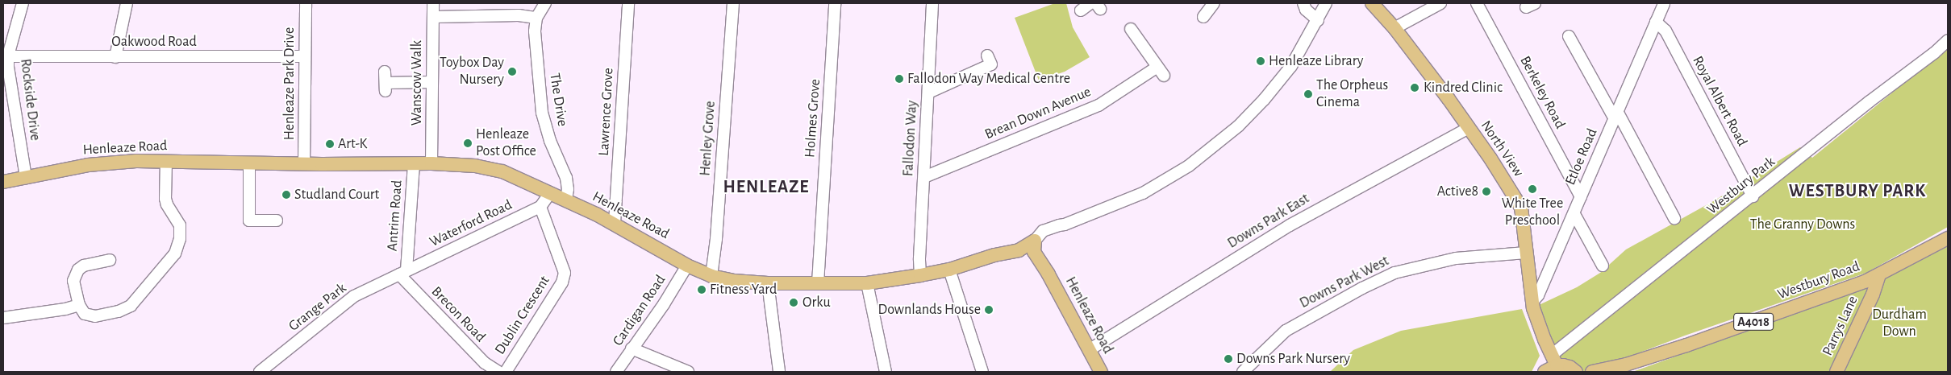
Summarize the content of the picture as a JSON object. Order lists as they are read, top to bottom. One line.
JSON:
{"streets":{"main road":["Henleaze Road","North View","Westbury Road","A4018","Parrys Lane"],"street":["Oakwood Road","Wanscow Walk","Henleaze Park Drive","Berkeley Road","Rockside Drive","The Drive","Royal Albert Road","Lawrence Grove","Brean Down Avenue","Holmes Grove","Henley Grove","Fallodon Way","Etloe Road","Westbury Park","Antrim Road","Downs Park East","Waterford Road","Downs Park West","Grange Park","Cardigan Road","Brecon Road","Dublin Crescent"]},"crossings":[["Oakwood Road","Henleaze Park Drive"],["Oakwood Road","Rockside Drive"],["Wanscow Walk","Henleaze Road"],["Henleaze Park Drive","Henleaze Road"],["Berkeley Road","Etloe Road"],["Rockside Drive","Henleaze Road"],["The Drive","Henleaze Road"],["Royal Albert Road","Etloe Road"],["Royal Albert Road","Westbury Park"],["Lawrence Grove","Henleaze Road"],["Brean Down Avenue","Fallodon Way"],["Holmes Grove","Henleaze Road"],["Henley Grove","Henleaze Road"],["Fallodon Way","Henleaze Road"],["Henleaze Road","Antrim Road"],["Henleaze Road","Downs Park East"],["Henleaze Road","Waterford Road"],["Henleaze Road","Cardigan Road"],["North View","Etloe Road"],["North View","Westbury Park"],["North View","Downs Park East"],["North View","Downs Park West"],["Antrim Road","Waterford Road"],["Antrim Road","Grange Park"],["Antrim Road","Brecon Road"],["Waterford Road","Grange Park"],["Waterford Road","Brecon Road"],["Waterford Road","Dublin Crescent"],["Westbury Road","Parrys Lane"],["Grange Park","Brecon Road"]],"districts":["HENLEAZE","WESTBURY PARK"],"parks":["The Granny Downs","Durdham Down"],"places":["Henleaze Library","Toybox Day Nursery","Fallodon Way Medical Centre","Kindred Clinic","The Orpheus Cinema","Henleaze Post Office","Art-K","White Tree Preschool","Active8","Studland Court","Fitness Yard","Orku","Downlands House","Downs Park Nursery"]}
